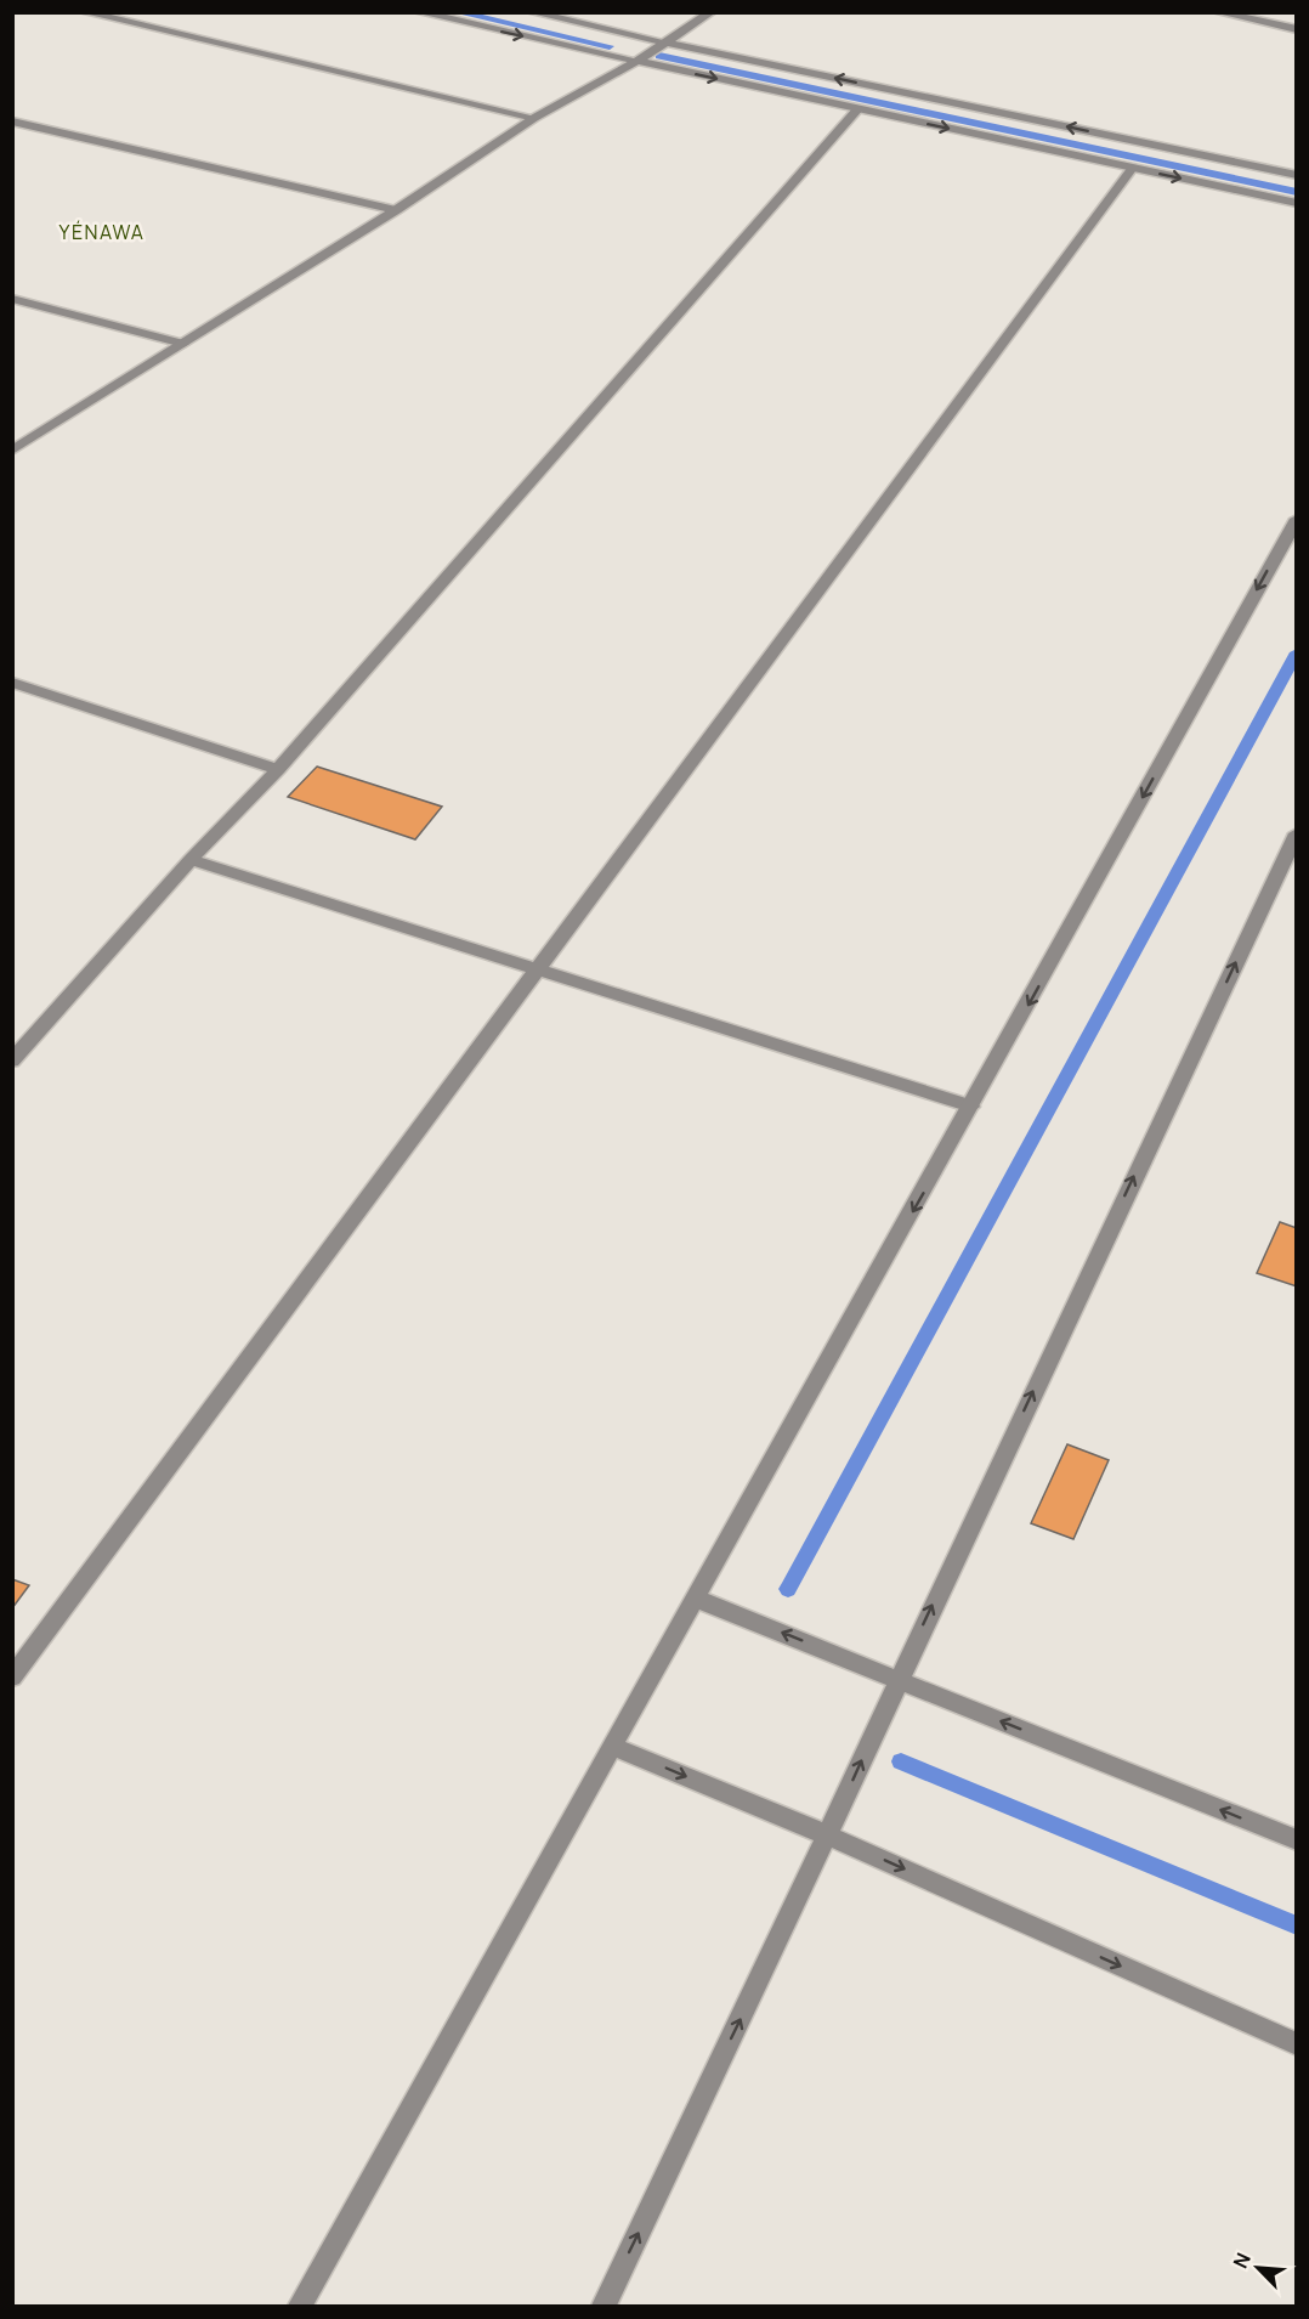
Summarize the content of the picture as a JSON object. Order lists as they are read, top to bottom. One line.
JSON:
{"districts":["YÉNAWA"],"north":"top left"}
